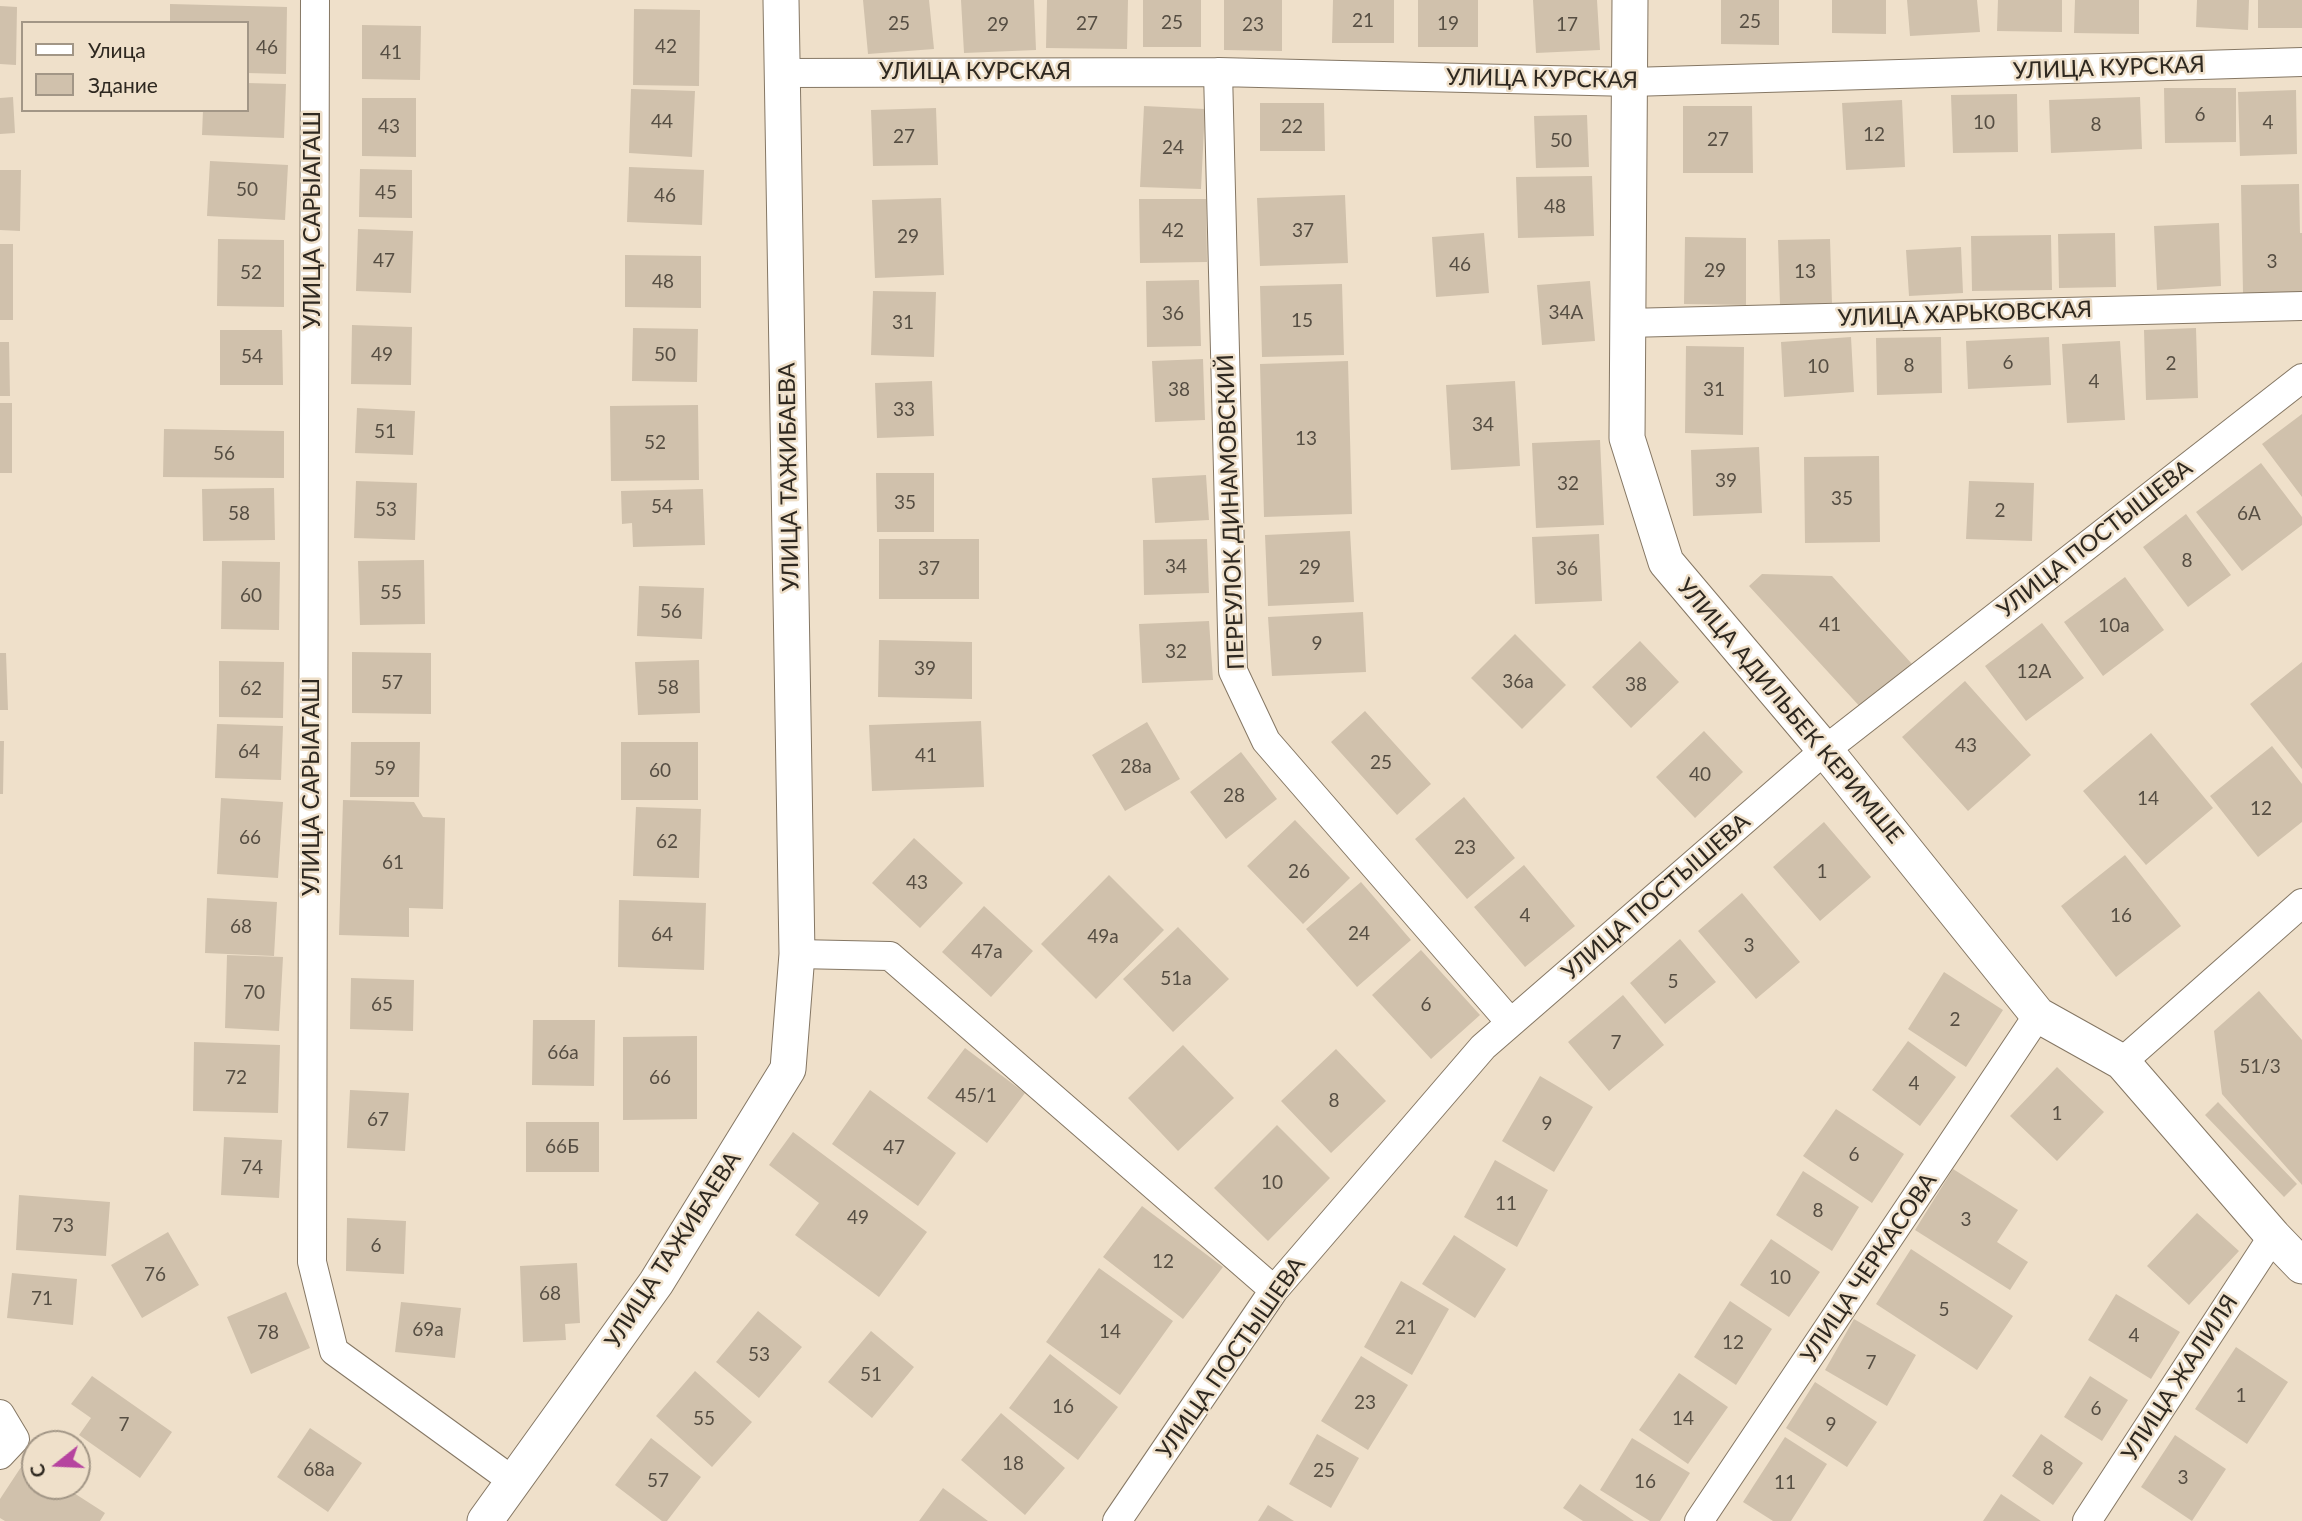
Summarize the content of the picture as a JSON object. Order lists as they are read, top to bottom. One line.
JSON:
{"streets":{"street":["УЛИЦА КУРСКАЯ","УЛИЦА САРЫАГАШ","УЛИЦА ХАРЬКОВСКАЯ","УЛИЦА ТАЖИБАЕВА","ПЕРЕУЛОК ДИНАМОВСКИЙ","УЛИЦА ПОСТЫШЕВА","УЛИЦА АДИЛЬБЕК КЕРИМШЕ","УЛИЦА ЧЕРКАСОВА","УЛИЦА ЖАЛИЛЯ"]},"crossings":[["УЛИЦА КУРСКАЯ","УЛИЦА ТАЖИБАЕВА"],["УЛИЦА КУРСКАЯ","ПЕРЕУЛОК ДИНАМОВСКИЙ"],["УЛИЦА КУРСКАЯ","УЛИЦА АДИЛЬБЕК КЕРИМШЕ"],["УЛИЦА САРЫАГАШ","УЛИЦА ТАЖИБАЕВА"],["УЛИЦА ХАРЬКОВСКАЯ","УЛИЦА АДИЛЬБЕК КЕРИМШЕ"],["ПЕРЕУЛОК ДИНАМОВСКИЙ","УЛИЦА ПОСТЫШЕВА"],["УЛИЦА ПОСТЫШЕВА","УЛИЦА АДИЛЬБЕК КЕРИМШЕ"],["УЛИЦА АДИЛЬБЕК КЕРИМШЕ","УЛИЦА ЧЕРКАСОВА"],["УЛИЦА АДИЛЬБЕК КЕРИМШЕ","УЛИЦА ЖАЛИЛЯ"]],"house_numbers":["21","25","25","25","27","19","29","23","17","42","46","41","6","44","10","4","8","43","22","12","27","27","50","24","50","45","46","48","42","37","29","47","3","46","29","13","52","48","34А","36","15","31","49","50","54","6","2","8","10","4","38","31","33","34","51","13","52","56","39","32","35","35","54","53","2","58","6А","8","34","29","37","36","55","60","56","41","10а","9","32","39","12А","36а","57","38","58","62","43","64","41","25","28а","59","60","40","28","14","12","66","62","23","61","26","1","43","4","16","68","24","64","49а","3","47а","51а","5","70","65","6","2","7","66а","51/3","72","66","4","45/1","8","1","67","9","66Б","47","6","74","10","11","8","49","3","73","6","12","76","10","68","71","5","21","69а","14","78","4","12","53","7","51","1","23","16","6","55","14","7","9","18","8","68а","25","3","57","16","11"],"legend":["Улица","Здание"],"north":"left"}
